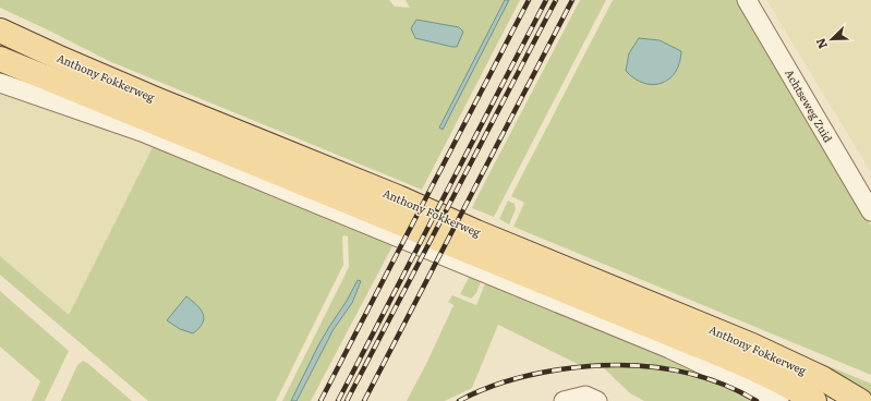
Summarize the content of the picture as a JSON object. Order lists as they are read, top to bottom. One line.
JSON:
{"streets":{"main road":["Anthony Fokkerweg"],"street":["Achtseweg Zuid"]},"north":"bottom left"}
